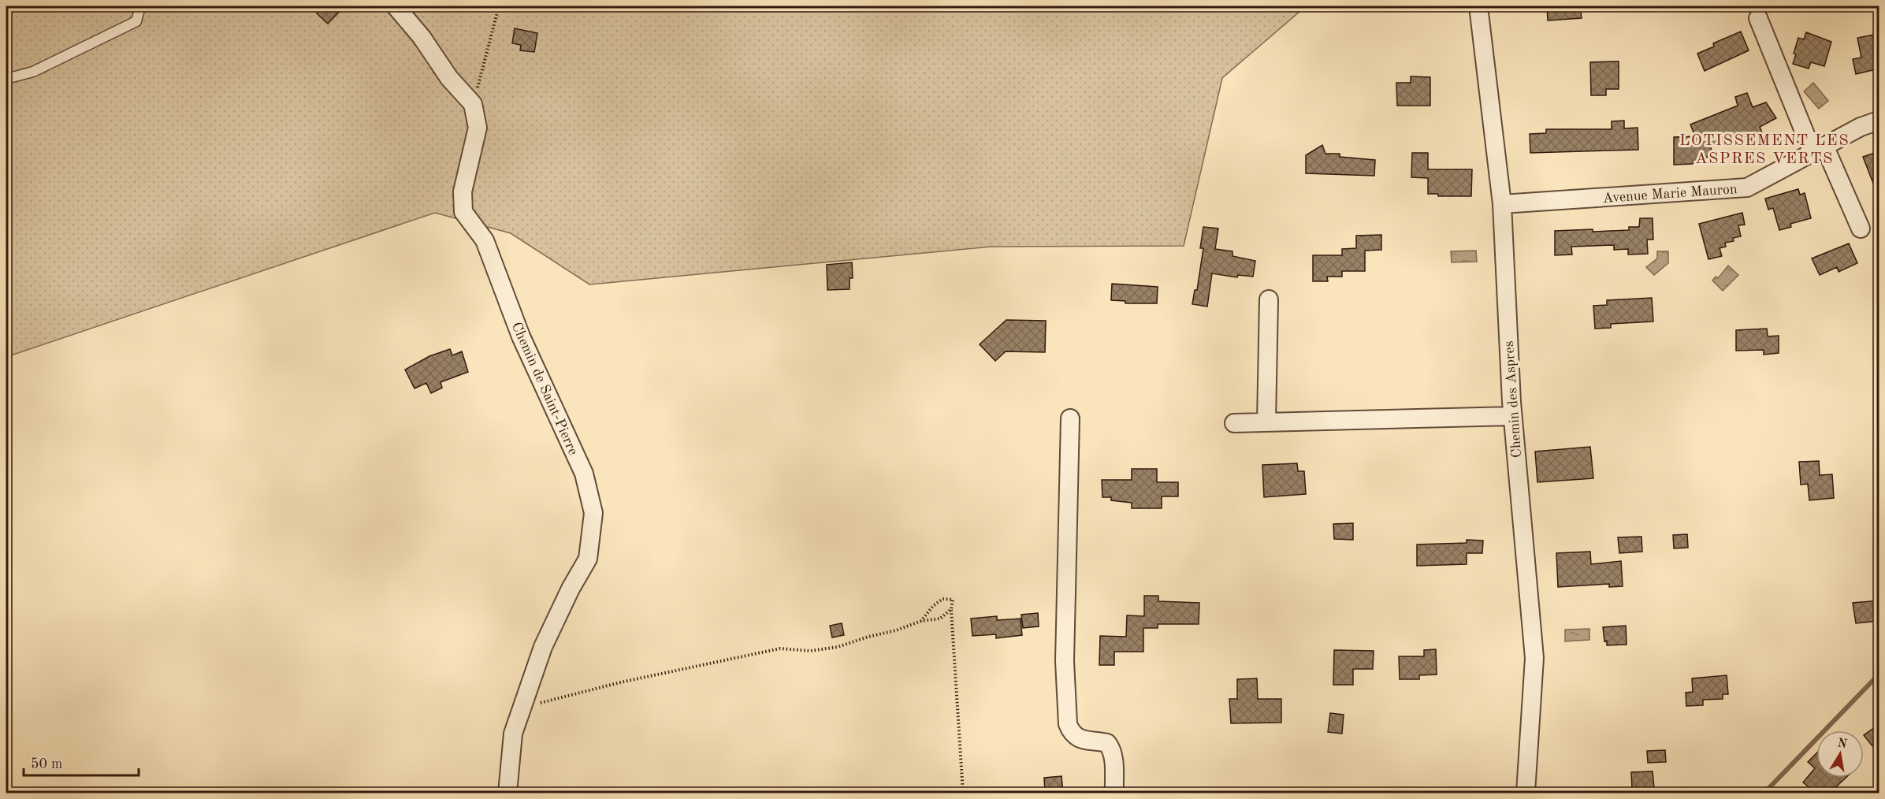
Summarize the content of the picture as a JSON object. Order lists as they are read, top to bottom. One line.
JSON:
{"streets":{"street":["Avenue Marie Mauron","Chemin de Saint-Pierre","Chemin des Aspres"]},"crossings":[["Avenue Marie Mauron","Chemin des Aspres"]],"districts":["LOTISSEMENT LES ASPRES VERTS"],"scale_bar":"50 m","north":"top"}
